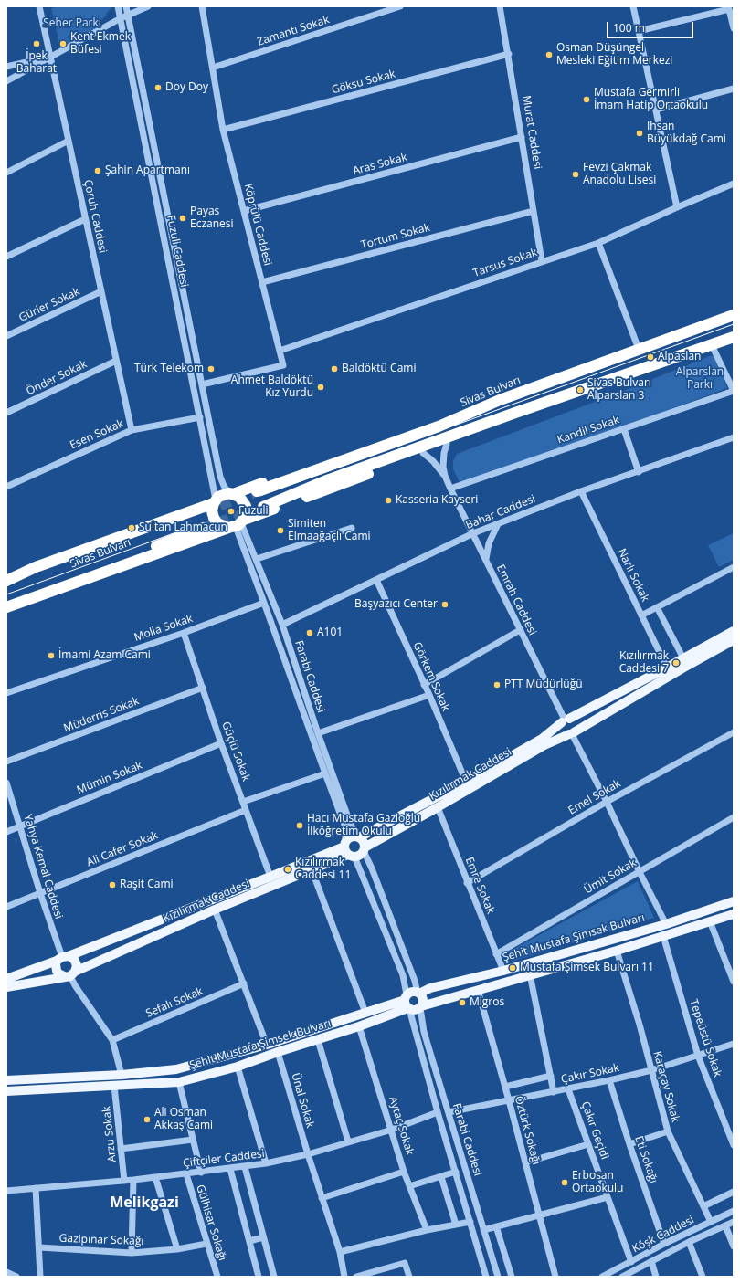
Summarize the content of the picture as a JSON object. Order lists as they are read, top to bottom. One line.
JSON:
{"streets":{"highway":["Sivas Bulvarı"],"main road":["Kızılırmak Caddesi","Şehit Mustafa Şimsek Bulvarı"],"street":["Zamantı Sokak","Göksu Sokak","Murat Caddesi","Aras Sokak","Çoruh Caddesi","Köprülü Caddesi","Tortum Sokak","Fuzuli Caddesi","Tarsus Sokak","Gürler Sokak","Önder Sokak","Kandil Sokak","Esen Sokak","Bahar Caddesi","Narlı Sokak","Emrah Caddesi","Molla Sokak","Farabi Caddesi","Görkem Sokak","Müderris Sokak","Güçlü Sokak","Mümin Sokak","Emel Sokak","Ali Cafer Sokak","Yahya Kemal Caddesi","Ümit Sokak","Emre Sokak","Sefalı Sokak","Tepeüstü Sokak","Çakır Sokak","Karaçay Sokak","Ünal Sokak","Aytaç Sokak","Öztürk Sokağı","Çakır Geçidi","Arzu Sokak","Çiftçiler Caddesi","Eti Sokağı","Gülhisar Sokağı","Köşk Caddesi","Gazipınar Sokağı"]},"crossings":[["Zamantı Sokak","Köprülü Caddesi"],["Göksu Sokak","Murat Caddesi"],["Göksu Sokak","Köprülü Caddesi"],["Murat Caddesi","Aras Sokak"],["Murat Caddesi","Tortum Sokak"],["Murat Caddesi","Tarsus Sokak"],["Aras Sokak","Köprülü Caddesi"],["Çoruh Caddesi","Gürler Sokak"],["Çoruh Caddesi","Önder Sokak"],["Çoruh Caddesi","Esen Sokak"],["Köprülü Caddesi","Tortum Sokak"],["Köprülü Caddesi","Fuzuli Caddesi"],["Köprülü Caddesi","Tarsus Sokak"],["Fuzuli Caddesi","Esen Sokak"],["Fuzuli Caddesi","Farabi Caddesi"],["Kandil Sokak","Emrah Caddesi"],["Bahar Caddesi","Narlı Sokak"],["Bahar Caddesi","Emrah Caddesi"],["Bahar Caddesi","Farabi Caddesi"],["Bahar Caddesi","Görkem Sokak"],["Narlı Sokak","Kızılırmak Caddesi"],["Emrah Caddesi","Kızılırmak Caddesi"],["Molla Sokak","Farabi Caddesi"],["Molla Sokak","Güçlü Sokak"],["Farabi Caddesi","Kızılırmak Caddesi"],["Farabi Caddesi","Şehit Mustafa Şimsek Bulvarı"],["Farabi Caddesi","Çakır Sokak"],["Farabi Caddesi","Çiftçiler Caddesi"],["Görkem Sokak","Kızılırmak Caddesi"],["Müderris Sokak","Güçlü Sokak"],["Güçlü Sokak","Kızılırmak Caddesi"],["Güçlü Sokak","Mümin Sokak"],["Güçlü Sokak","Ali Cafer Sokak"],["Kızılırmak Caddesi","Yahya Kemal Caddesi"],["Kızılırmak Caddesi","Emre Sokak"],["Mümin Sokak","Yahya Kemal Caddesi"],["Emel Sokak","Emre Sokak"],["Ali Cafer Sokak","Yahya Kemal Caddesi"],["Ümit Sokak","Emre Sokak"],["Emre Sokak","Şehit Mustafa Şimsek Bulvarı"],["Şehit Mustafa Şimsek Bulvarı","Tepeüstü Sokak"],["Şehit Mustafa Şimsek Bulvarı","Karaçay Sokak"],["Şehit Mustafa Şimsek Bulvarı","Ünal Sokak"],["Şehit Mustafa Şimsek Bulvarı","Aytaç Sokak"],["Şehit Mustafa Şimsek Bulvarı","Öztürk Sokağı"],["Şehit Mustafa Şimsek Bulvarı","Arzu Sokak"],["Tepeüstü Sokak","Çakır Sokak"],["Çakır Sokak","Karaçay Sokak"],["Çakır Sokak","Öztürk Sokağı"],["Çakır Sokak","Çakır Geçidi"],["Çakır Sokak","Eti Sokağı"],["Karaçay Sokak","Köşk Caddesi"],["Ünal Sokak","Çiftçiler Caddesi"],["Aytaç Sokak","Çiftçiler Caddesi"],["Çakır Geçidi","Köşk Caddesi"],["Arzu Sokak","Çiftçiler Caddesi"],["Çiftçiler Caddesi","Gülhisar Sokağı"],["Eti Sokağı","Köşk Caddesi"],["Gülhisar Sokağı","Gazipınar Sokağı"]],"districts":["Melikgazi"],"parks":["Seher Parkı","Alparslan Parkı"],"places":["İpek Baharat","Kent Ekmek Büfesi","Osman Düşüngel Mesleki Eğitim Merkezi","Doy Doy","Mustafa Germirli İmam Hatip Ortaokulu","Ihsan Büyükdağ Cami","Şahin Apartmanı","Fevzi Çakmak Anadolu Lisesi","Payas Eczanesi","Alpaslan","Türk Telekom","Baldöktü Cami","Ahmet Baldöktü Kız Yurdu","Sivas Bulvarı Alparslan 3","Kasseria Kayseri","Fuzuli","Sultan Lahmacun","Simiten Elmaağaçlı Cami","Başyazıcı Center","A101","İmami Azam Cami","Kızılırmak Caddesi 7","PTT Müdürlüğü","Hacı Mustafa Gazioğlu İlköğretim Okulu","Kızılırmak Caddesi 11","Raşit Cami","Mustafa Şimsek Bulvarı 11","Migros","Ali Osman Akkaş Cami","Erbosan Ortaokulu"],"scale_bar":"100 m"}
